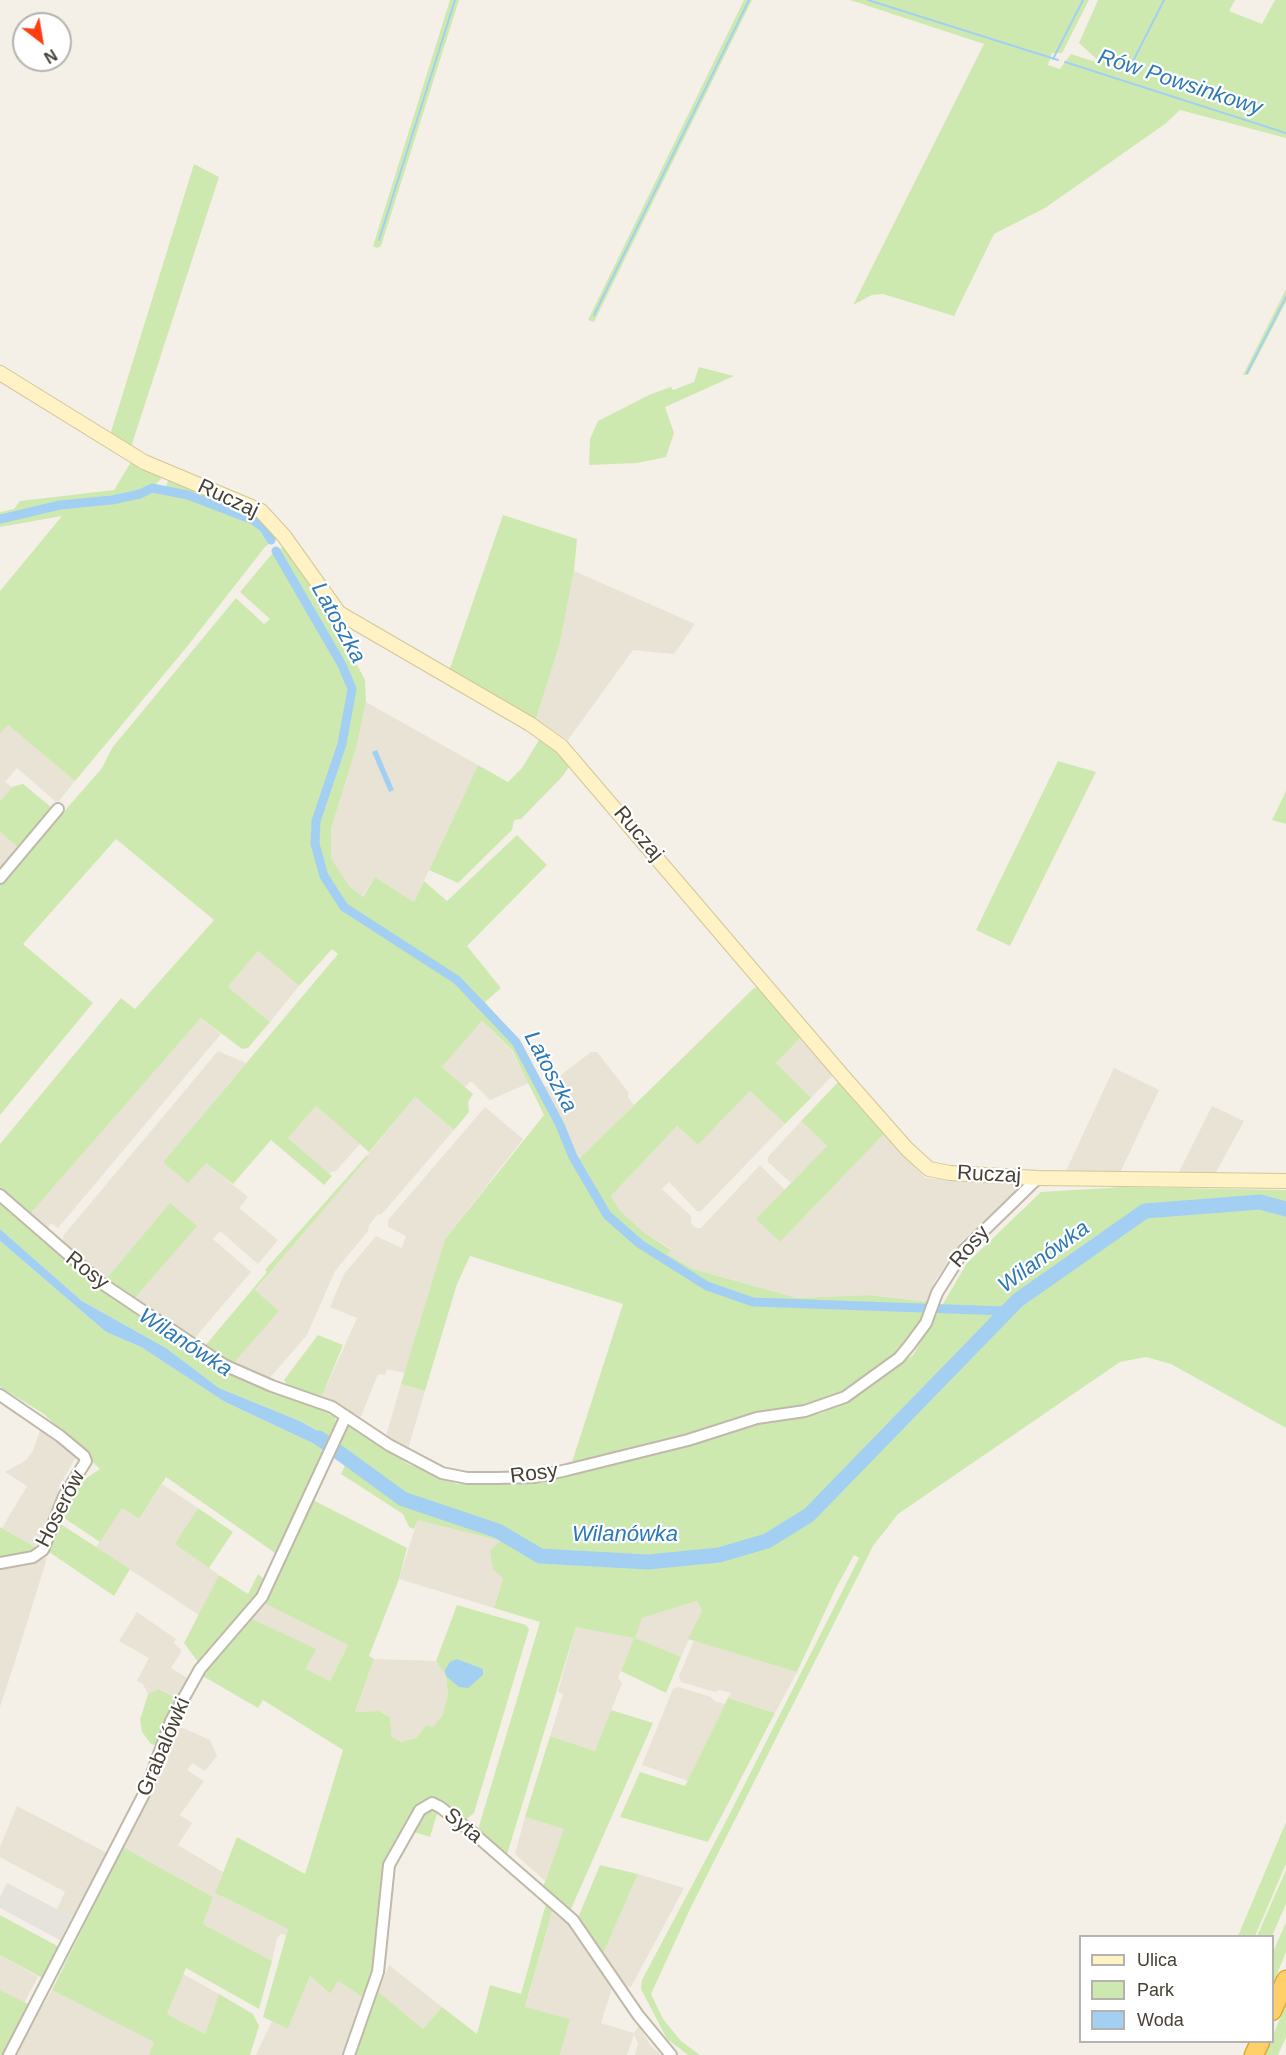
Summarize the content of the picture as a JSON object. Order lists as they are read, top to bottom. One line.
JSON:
{"streets":{"street":["Ruczaj","Rosy","Hoserów","Grabalówki","Syta"]},"crossings":[["Ruczaj","Rosy"],["Rosy","Grabalówki"]],"water":["Rów Powsinkowy","Latoszka","Wilanówka"],"legend":["Ulica","Park","Woda"],"north":"bottom right"}
